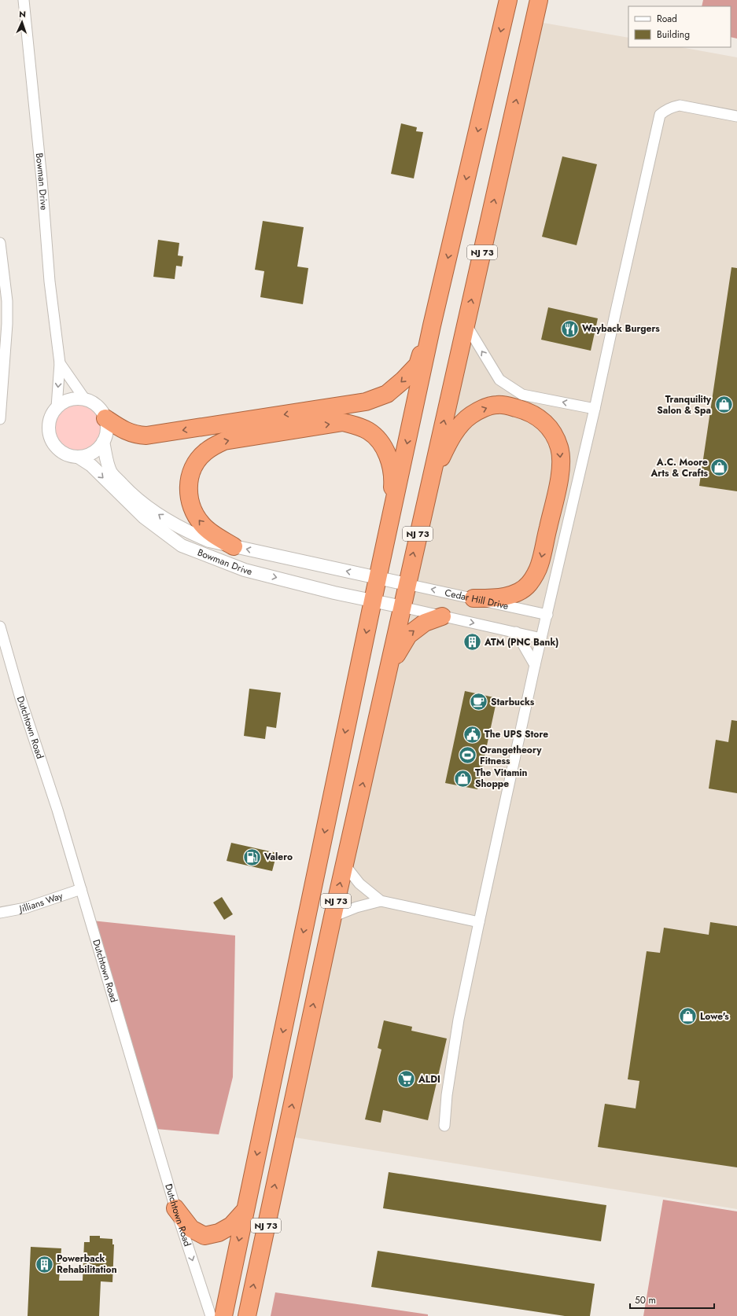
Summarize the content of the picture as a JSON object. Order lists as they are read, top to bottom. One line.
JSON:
{"streets":{"highway":["NJ 73"],"street":["Bowman Drive","Cedar Hill Drive","Dutchtown Road","Jillians Way"]},"crossings":[["Bowman Drive","NJ 73"],["Bowman Drive","Cedar Hill Drive"],["NJ 73","Cedar Hill Drive"],["Dutchtown Road","Jillians Way"]],"places":{"restaurant":["Wayback Burgers"],"shop":["Tranquility Salon & Spa","A.C. Moore Arts & Crafts","The Vitamin Shoppe","Lowe's"],"building":["ATM (PNC Bank)","Powerback Rehabilitation"],"cafe":["Starbucks"],"public building":["The UPS Store"],"sports":["Orangetheory Fitness"],"fuel station":["Valero"],"supermarket":["ALDI"]},"legend":["Road","Building"],"scale_bar":"50 m","north":"top"}
